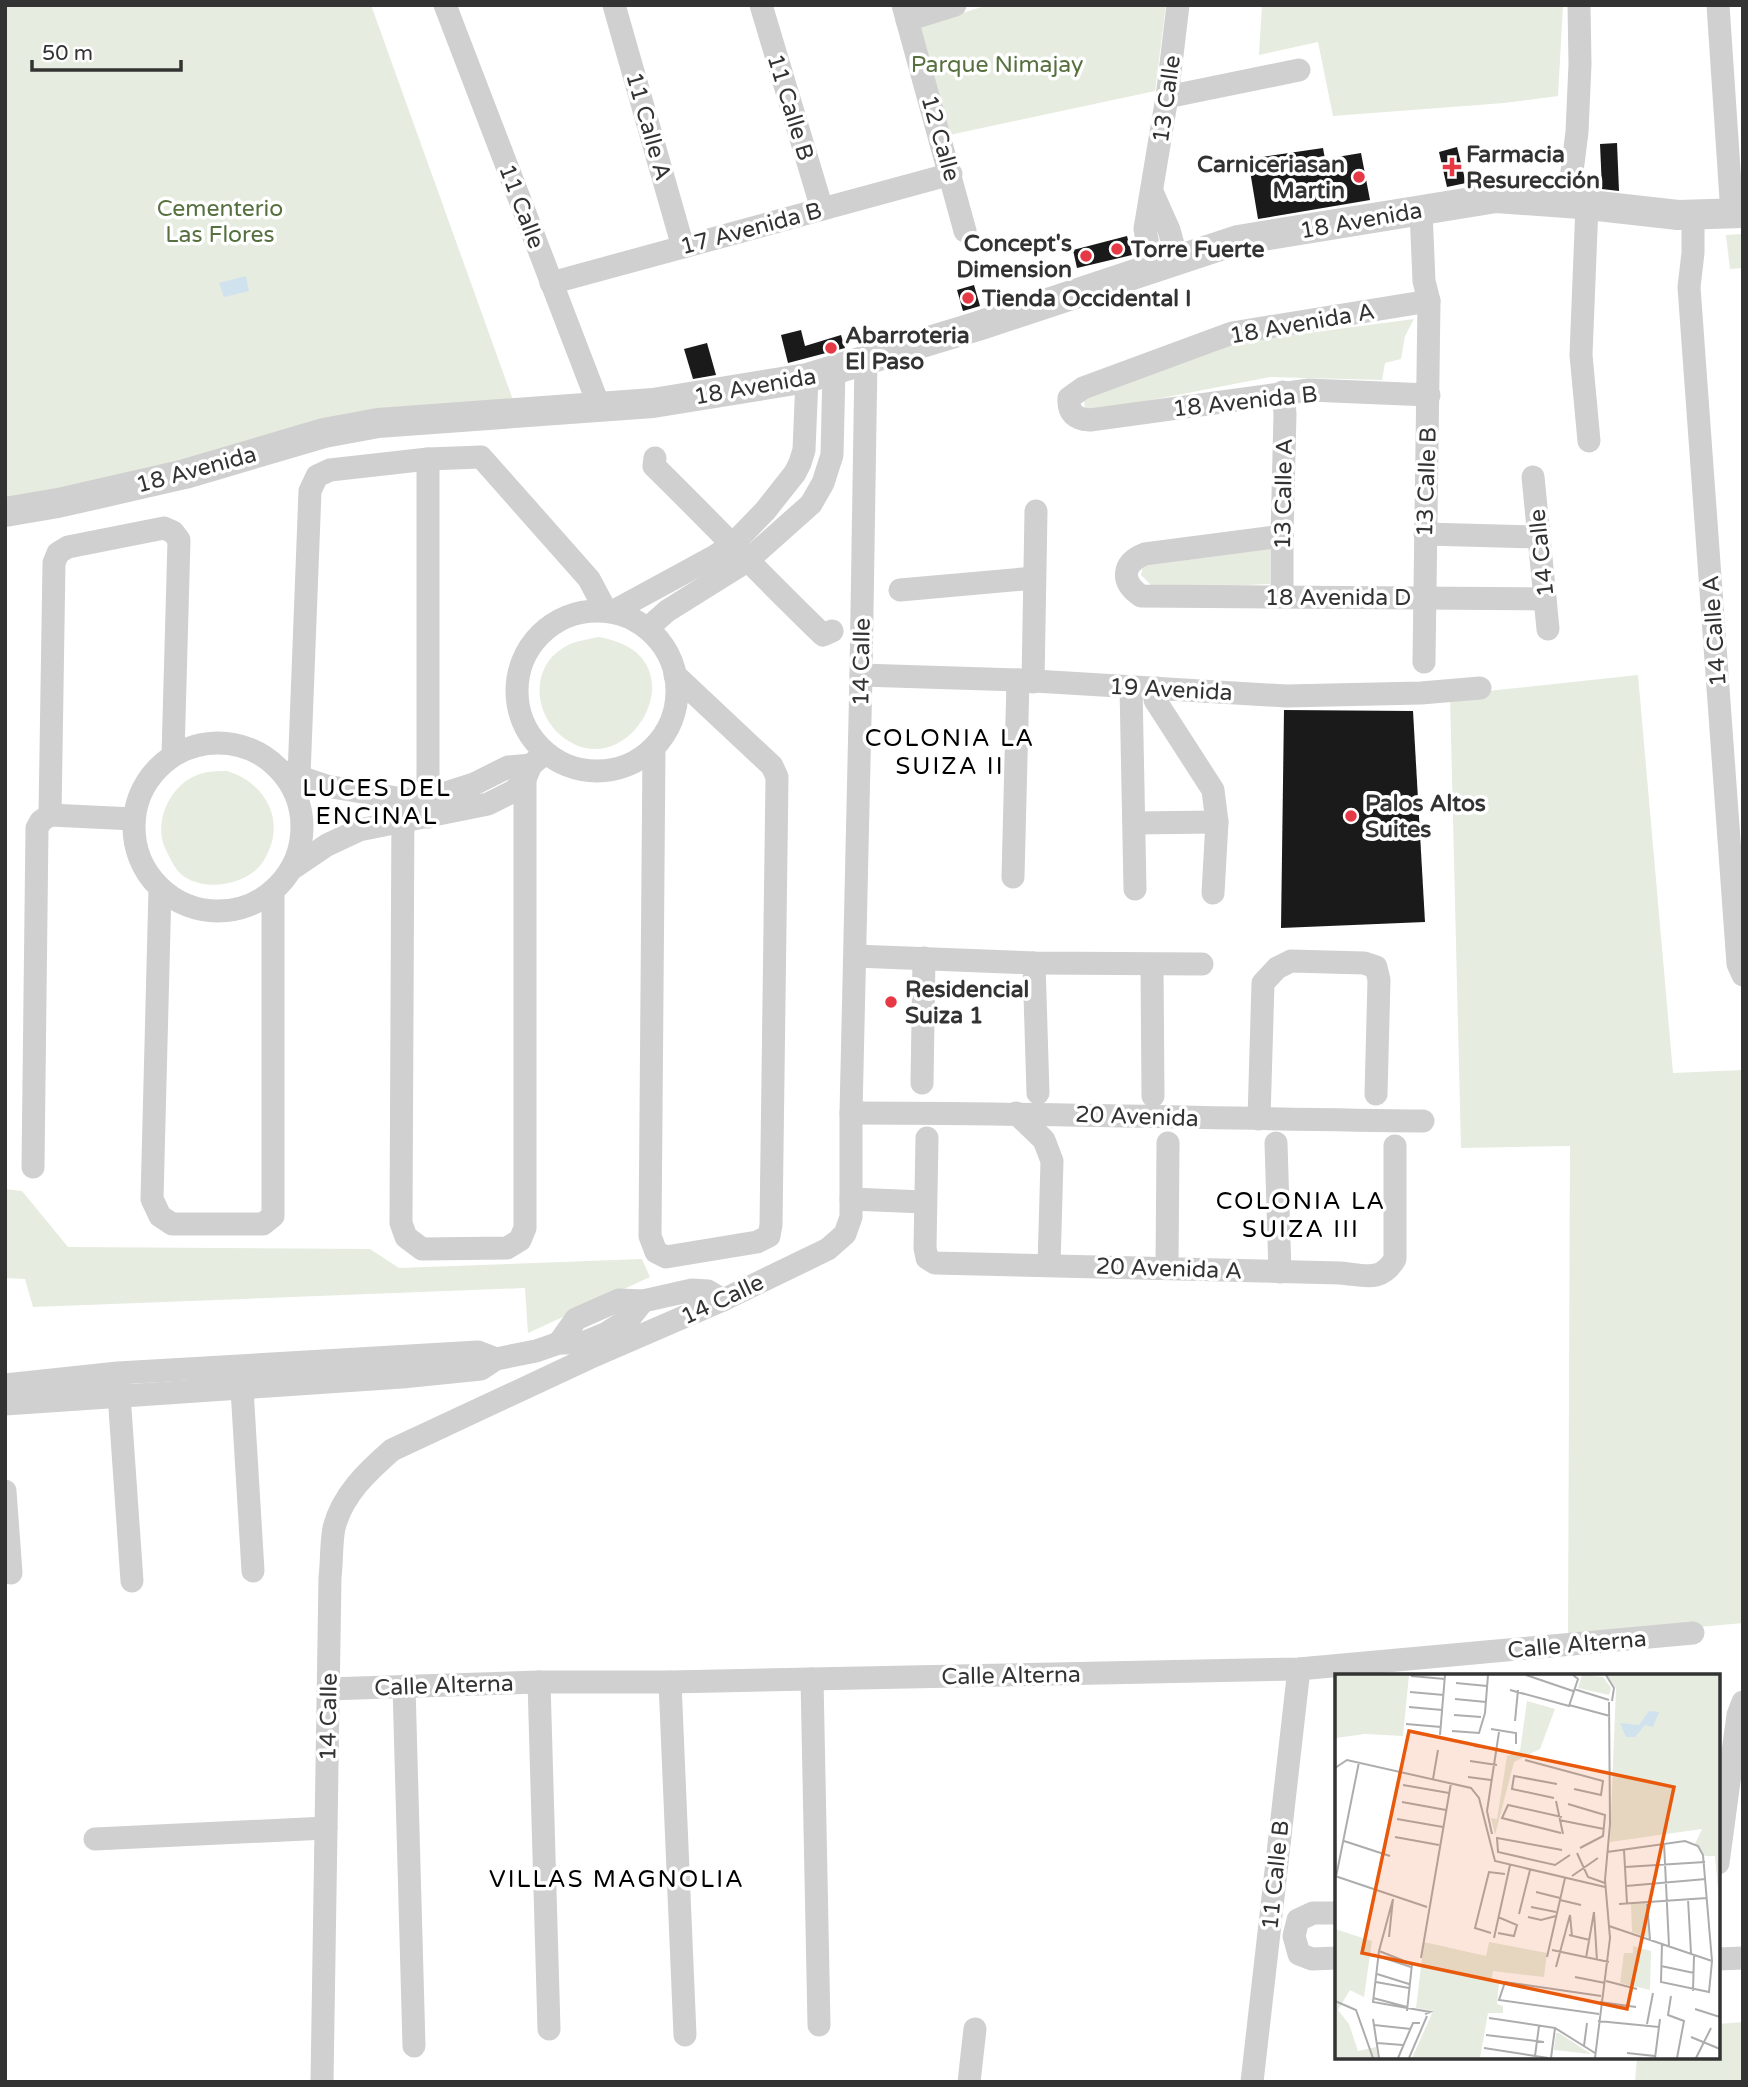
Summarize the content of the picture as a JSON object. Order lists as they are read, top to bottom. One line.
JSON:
{"streets":{"street":["13 Calle","11 Calle B","11 Calle A","12 Calle","11 Calle","18 Avenida","17 Avenida B","18 Avenida A","18 Avenida B","13 Calle B","13 Calle A","14 Calle","18 Avenida D","14 Calle A","19 Avenida","20 Avenida","20 Avenida A","Calle Alterna"]},"crossings":[["13 Calle","18 Avenida"],["11 Calle B","17 Avenida B"],["11 Calle B","Calle Alterna"],["11 Calle A","17 Avenida B"],["12 Calle","17 Avenida B"],["11 Calle","18 Avenida"],["11 Calle","17 Avenida B"],["18 Avenida","13 Calle B"],["18 Avenida","14 Calle"],["18 Avenida","14 Calle A"],["18 Avenida A","18 Avenida B"],["18 Avenida A","13 Calle B"],["18 Avenida B","13 Calle B"],["18 Avenida B","13 Calle A"],["13 Calle B","18 Avenida D"],["13 Calle A","18 Avenida D"],["14 Calle","18 Avenida D"],["14 Calle","19 Avenida"],["14 Calle","20 Avenida"],["14 Calle","Calle Alterna"]],"districts":["COLONIA LA SUIZA II","LUCES DEL ENCINAL","COLONIA LA SUIZA III","VILLAS MAGNOLIA"],"parks":["Parque Nimajay","Cementerio Las Flores"],"places":{"health":["Farmacia Resurección"],"other":["Carniceriasan Martin","Torre Fuerte","Concept's Dimension","Tienda Occidental I","Abarroteria El Paso","Palos Altos Suites","Residencial Suiza 1"]},"scale_bar":"50 m"}
